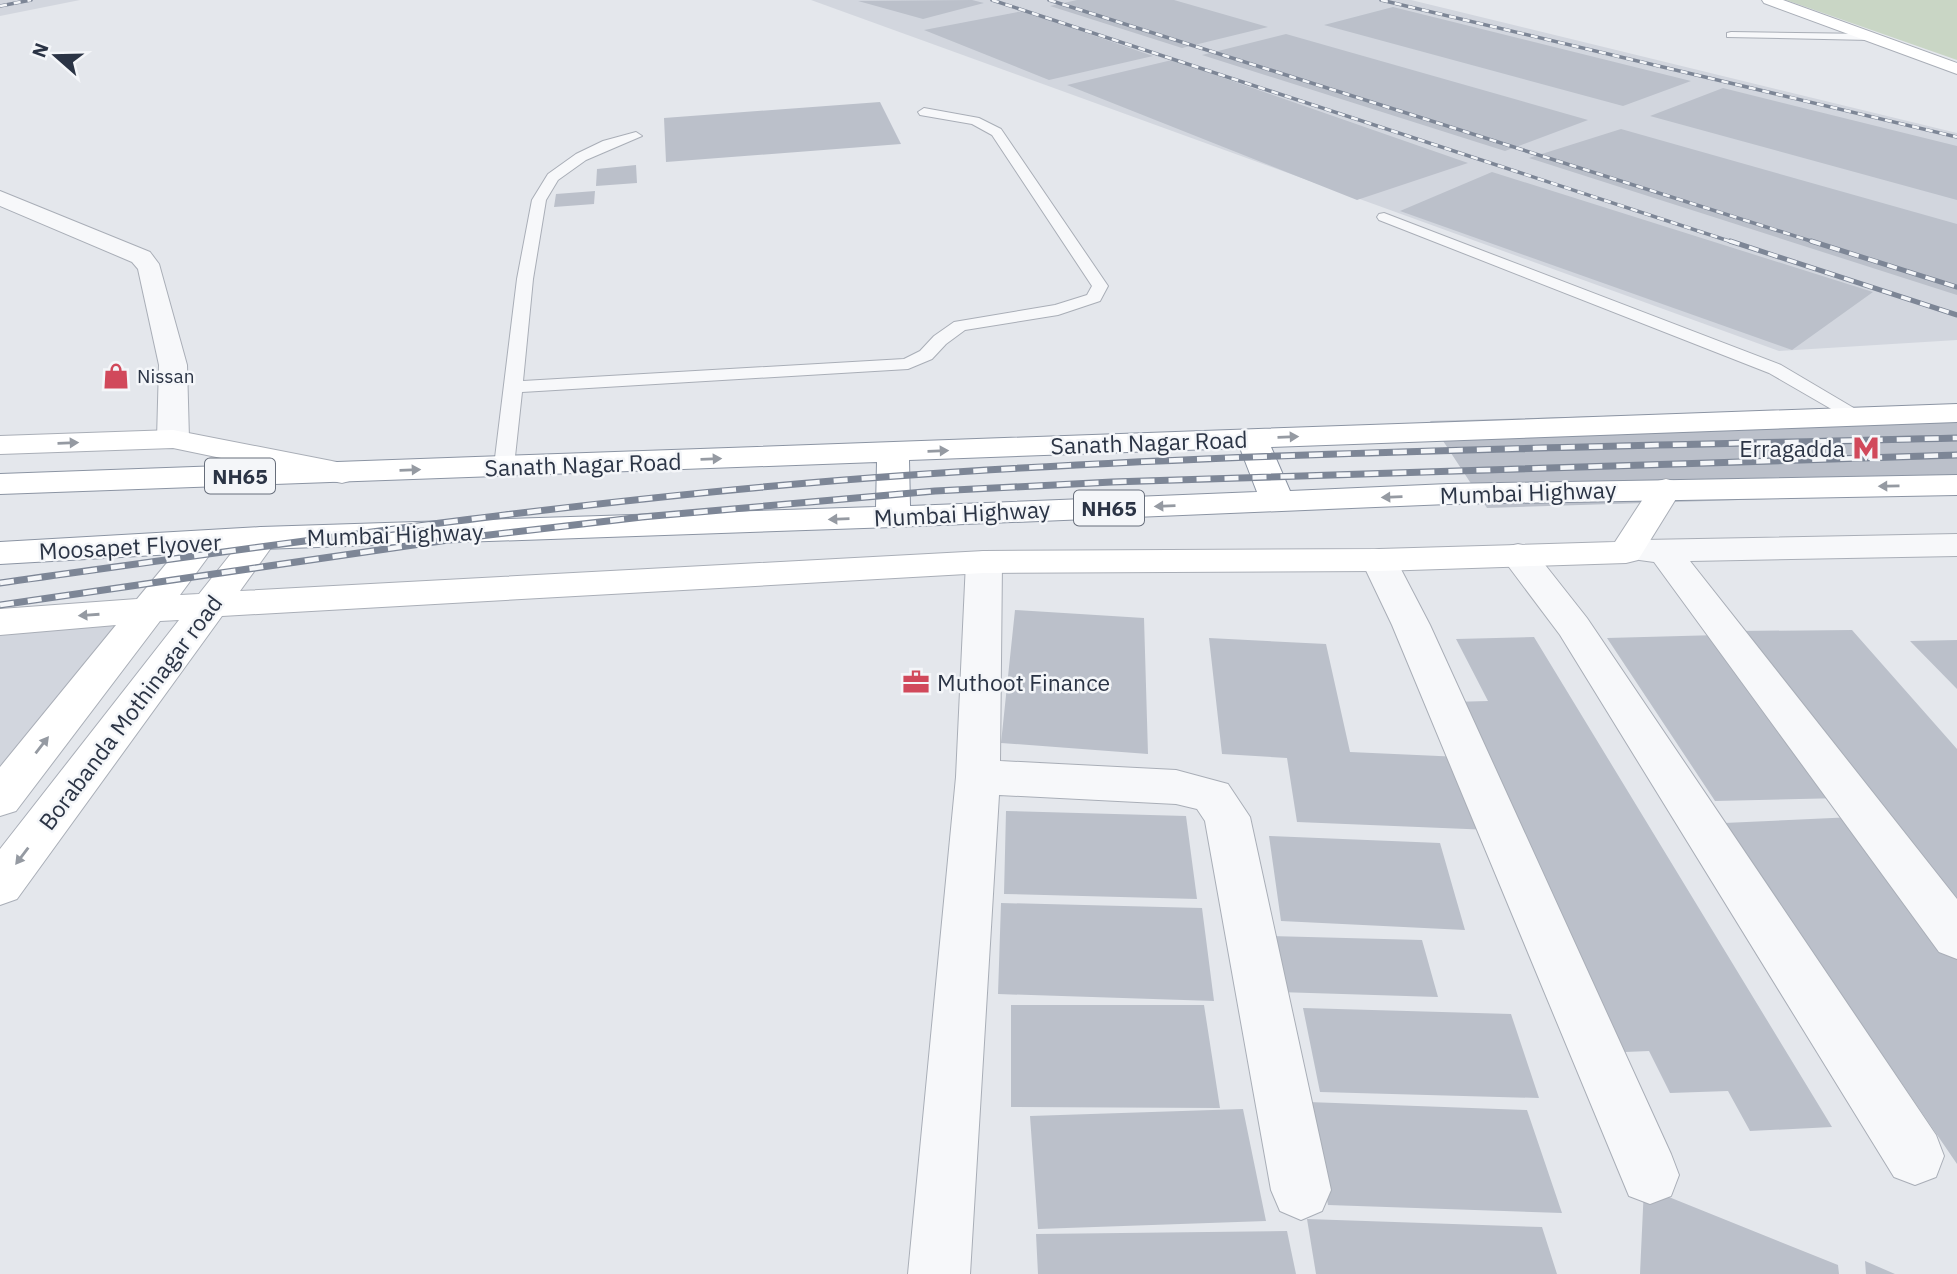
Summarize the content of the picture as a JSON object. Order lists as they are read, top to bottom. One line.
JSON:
{"streets":{"main road":["Sanath Nagar Road","NH65","Mumbai Highway","Moosapet Flyover","Borabanda Mothinagar road"]},"crossings":[["Sanath Nagar Road","NH65"],["Mumbai Highway","Moosapet Flyover"],["Mumbai Highway","Borabanda Mothinagar road"],["Moosapet Flyover","Borabanda Mothinagar road"]],"places":{"shop":["Nissan"],"metro station":["Erragadda"],"office":["Muthoot Finance"]},"north":"left"}
